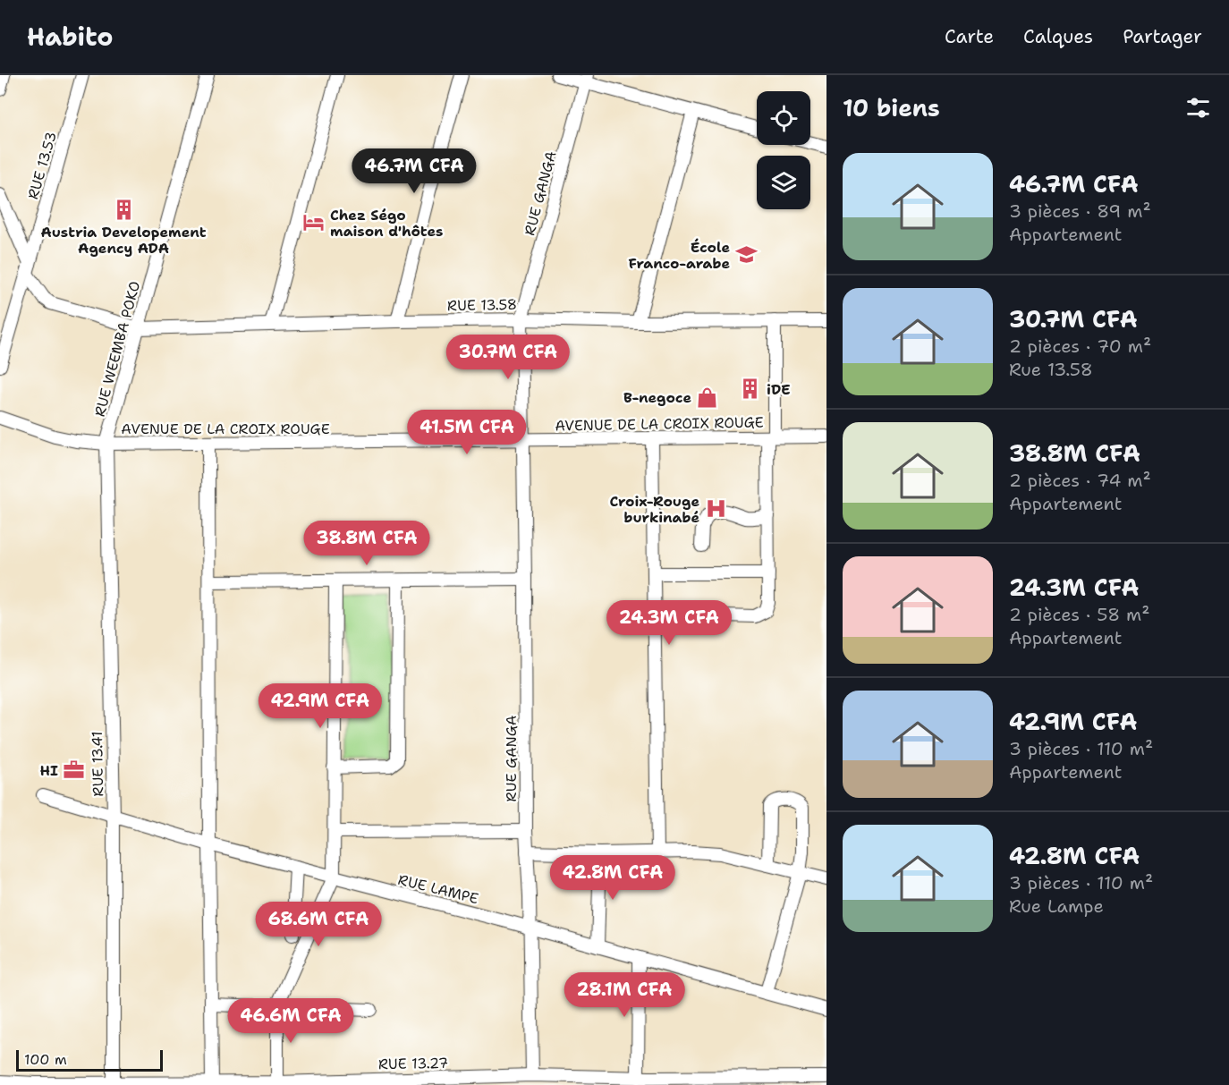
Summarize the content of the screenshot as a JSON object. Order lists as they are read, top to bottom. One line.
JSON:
{"streets":{"street":["RUE 13.53","RUE GANGA","RUE 13.58","RUE WEEMBA POKO","AVENUE DE LA CROIX ROUGE","RUE 13.41","RUE LAMPE","RUE 13.27"]},"crossings":[["RUE GANGA","RUE 13.58"],["RUE GANGA","AVENUE DE LA CROIX ROUGE"],["RUE GANGA","RUE LAMPE"],["RUE GANGA","RUE 13.27"],["RUE 13.58","RUE WEEMBA POKO"],["RUE WEEMBA POKO","AVENUE DE LA CROIX ROUGE"],["RUE WEEMBA POKO","RUE 13.41"],["AVENUE DE LA CROIX ROUGE","RUE 13.41"],["RUE 13.41","RUE LAMPE"],["RUE 13.41","RUE 13.27"]],"places":{"building":["Austria Developement Agency ADA","iDE"],"hotel":["Chez Ségo maison d'hôtes"],"school or university":["École Franco-arabe"],"shop":["B-negoce"],"hospital":["Croix-Rouge burkinabé"],"office":["HI"]},"scale_bar":"100 m","page":{"header":"Habito","nav":["Carte","Calques","Partager"],"heading":"10 biens","list":[{"name":"46.7M CFA","note":"3 pièces · 89 m² · Appartement"},{"name":"30.7M CFA","note":"2 pièces · 70 m² · Rue 13.58"},{"name":"38.8M CFA","note":"2 pièces · 74 m² · Appartement"},{"name":"24.3M CFA","note":"2 pièces · 58 m² · Appartement"},{"name":"42.9M CFA","note":"3 pièces · 110 m² · Appartement"},{"name":"42.8M CFA","note":"3 pièces · 110 m² · Rue Lampe"}],"price":["46.7M CFA","30.7M CFA","41.5M CFA","38.8M CFA","24.3M CFA","42.9M CFA","42.8M CFA","68.6M CFA","28.1M CFA","46.6M CFA"],"scale":"100 m"}}
